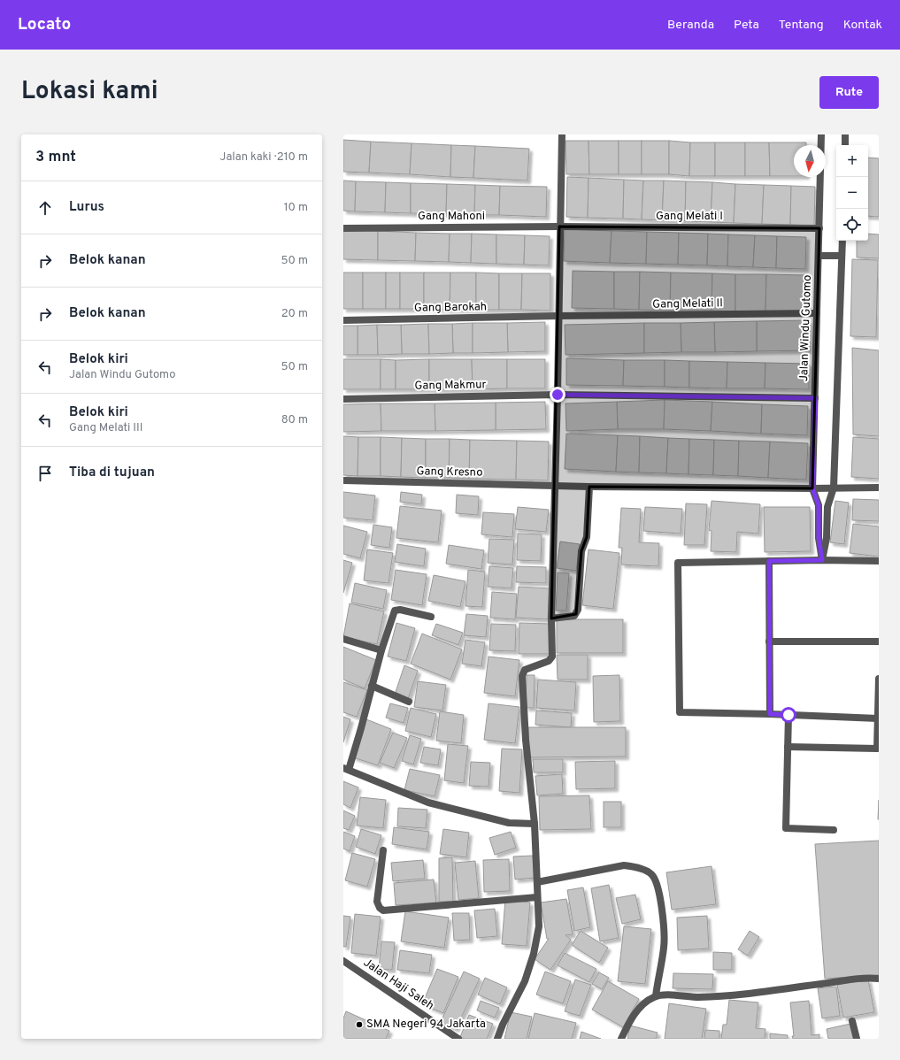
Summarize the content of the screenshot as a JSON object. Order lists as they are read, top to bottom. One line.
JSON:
{"streets":{"street":["Gang Mahoni","Gang Melati I","Gang Melati II","Gang Barokah","Jalan Windu Gutomo","Gang Makmur","Gang Kresno","Jalan Haji Saleh"]},"crossings":[["Gang Mahoni","Gang Melati I"],["Gang Melati I","Jalan Windu Gutomo"],["Gang Melati II","Gang Barokah"],["Gang Melati II","Jalan Windu Gutomo"],["Jalan Windu Gutomo","Gang Makmur"],["Jalan Windu Gutomo","Gang Kresno"]],"places":["SMA Negeri 94 Jakarta"],"north":"bottom","page":{"header":"Locato","nav":["Beranda","Peta","Tentang","Kontak"],"title":"Lokasi kami","buttons":"Rute","heading":["3 mnt","Jalan kaki · 210 m"],"map_buttons":["+","−"],"list":[["Lurus","10 m"],["Belok kanan","50 m"],["Belok kanan","20 m"],["Belok kiri","Jalan Windu Gutomo","50 m"],["Belok kiri","Gang Melati III","80 m"],"Tiba di tujuan"]}}
